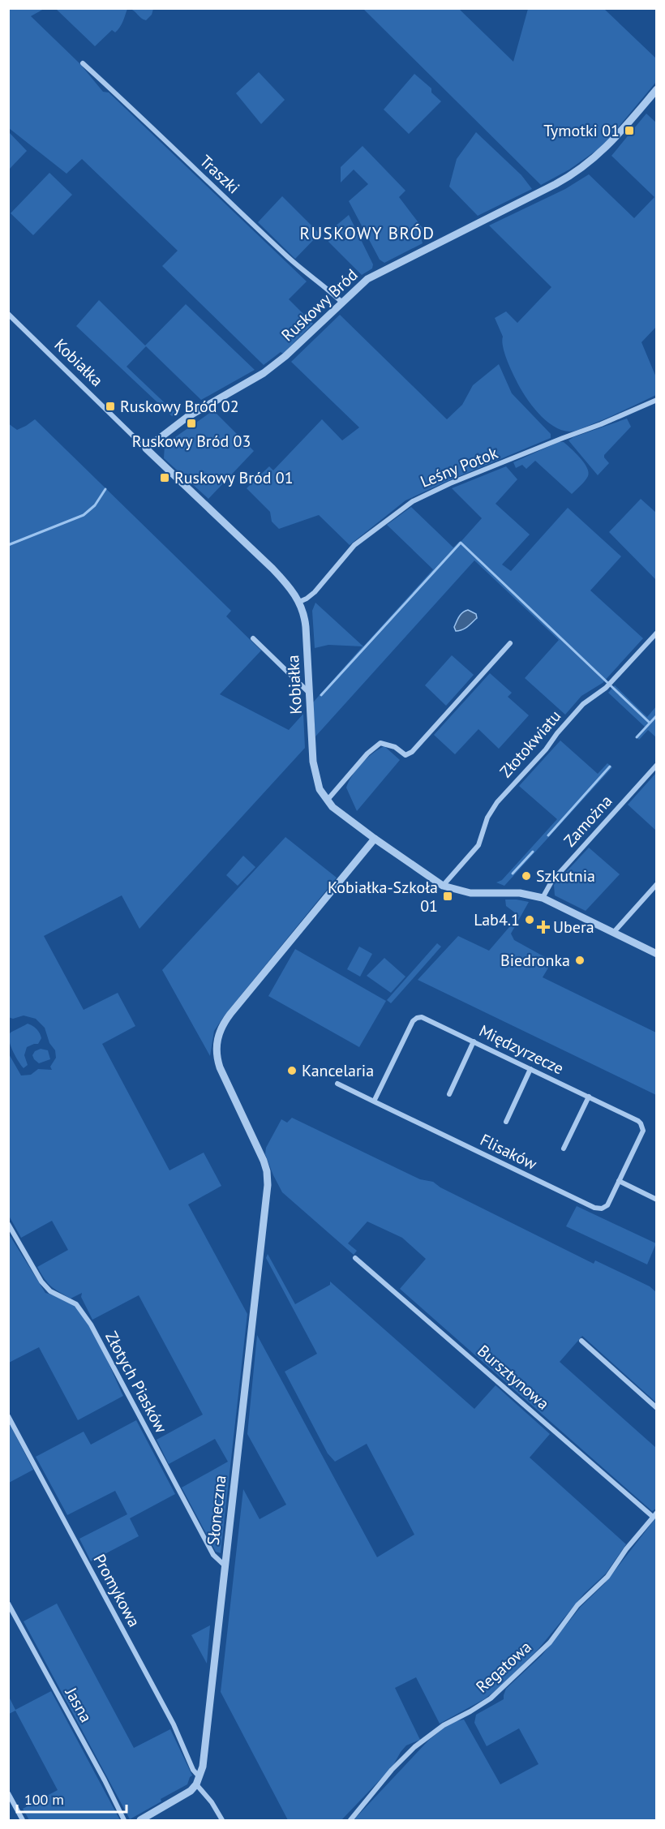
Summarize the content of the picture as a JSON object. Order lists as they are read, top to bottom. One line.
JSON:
{"streets":{"street":["Traszki","Ruskowy Bród","Kobiałka","Leśny Potok","Złotokwiatu","Zamożna","Międzyrzecze","Flisaków","Bursztynowa","Złotych Piasków","Słoneczna","Promykowa","Regatowa","Jasna"]},"crossings":[["Traszki","Ruskowy Bród"],["Ruskowy Bród","Kobiałka"],["Kobiałka","Leśny Potok"],["Kobiałka","Złotokwiatu"],["Kobiałka","Zamożna"],["Kobiałka","Słoneczna"],["Międzyrzecze","Flisaków"],["Bursztynowa","Regatowa"],["Złotych Piasków","Słoneczna"],["Słoneczna","Promykowa"]],"districts":["RUSKOWY BRÓD"],"places":{"transit":["Tymotki 01","Ruskowy Bród 02","Ruskowy Bród 03","Ruskowy Bród 01","Kobiałka-Szkoła 01"],"other":["Szkutnia","Lab4.1","Biedronka","Kancelaria"],"health":["Ubera"]},"scale_bar":"100 m"}
